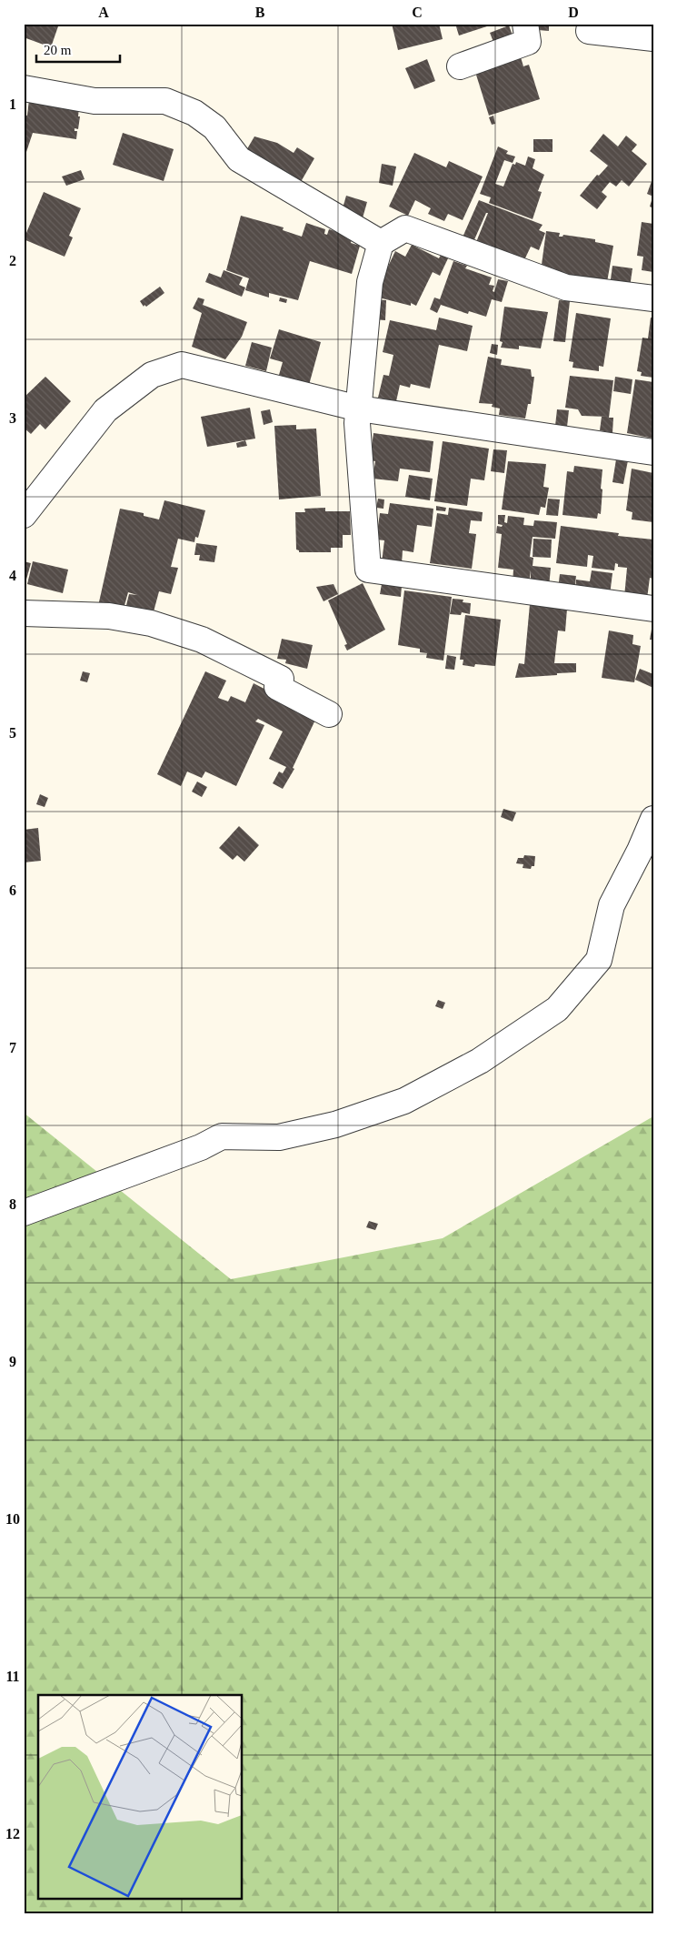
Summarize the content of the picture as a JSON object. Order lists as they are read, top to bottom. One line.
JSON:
{"scale_bar":"20 m","grid":{"columns":["A","B","C","D"],"rows":["1","2","3","4","5","6","7","8","9","10","11","12"]}}
